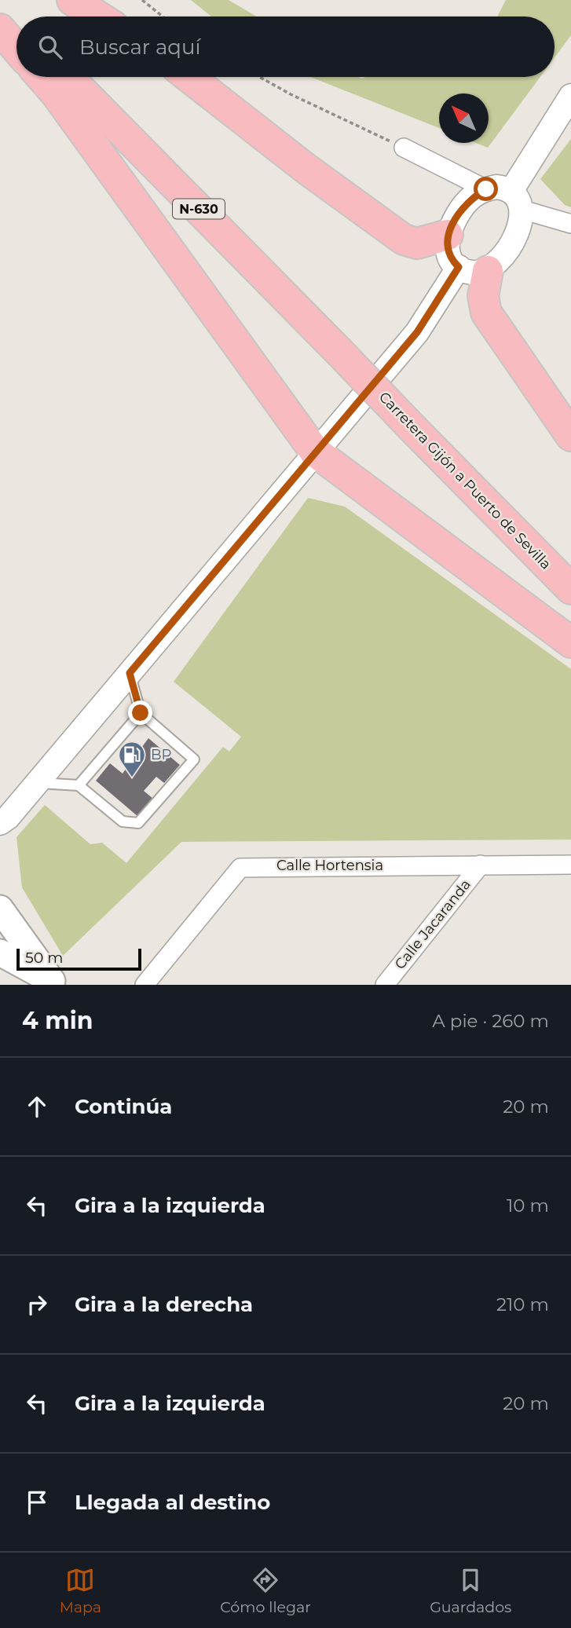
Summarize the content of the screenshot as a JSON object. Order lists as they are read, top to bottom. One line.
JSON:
{"streets":{"highway":["N-630","Carretera Gijón a Puerto de Sevilla"],"street":["Calle Hortensia","Calle Jacaranda"]},"crossings":[["Calle Hortensia","Calle Jacaranda"]],"places":{"fuel station":["BP"]},"scale_bar":"50 m","north":"top left","page":{"search":"Buscar aquí","scale":"50 m","heading":["4 min","A pie · 260 m"],"list":[["Continúa","20 m"],["Gira a la izquierda","10 m"],["Gira a la derecha","210 m"],["Gira a la izquierda","20 m"],"Llegada al destino"],"nav":["Mapa","Cómo llegar","Guardados"]}}
